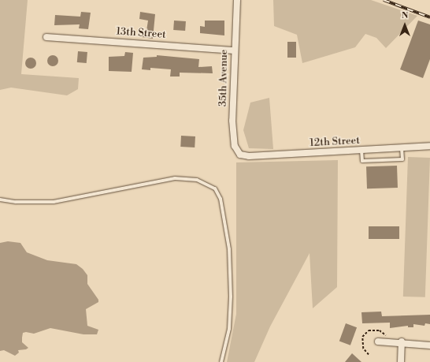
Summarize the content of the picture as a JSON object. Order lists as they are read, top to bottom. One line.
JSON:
{"streets":{"street":["13th Street","35th Avenue","12th Street"]},"crossings":[["13th Street","35th Avenue"],["35th Avenue","12th Street"]],"north":"top"}
